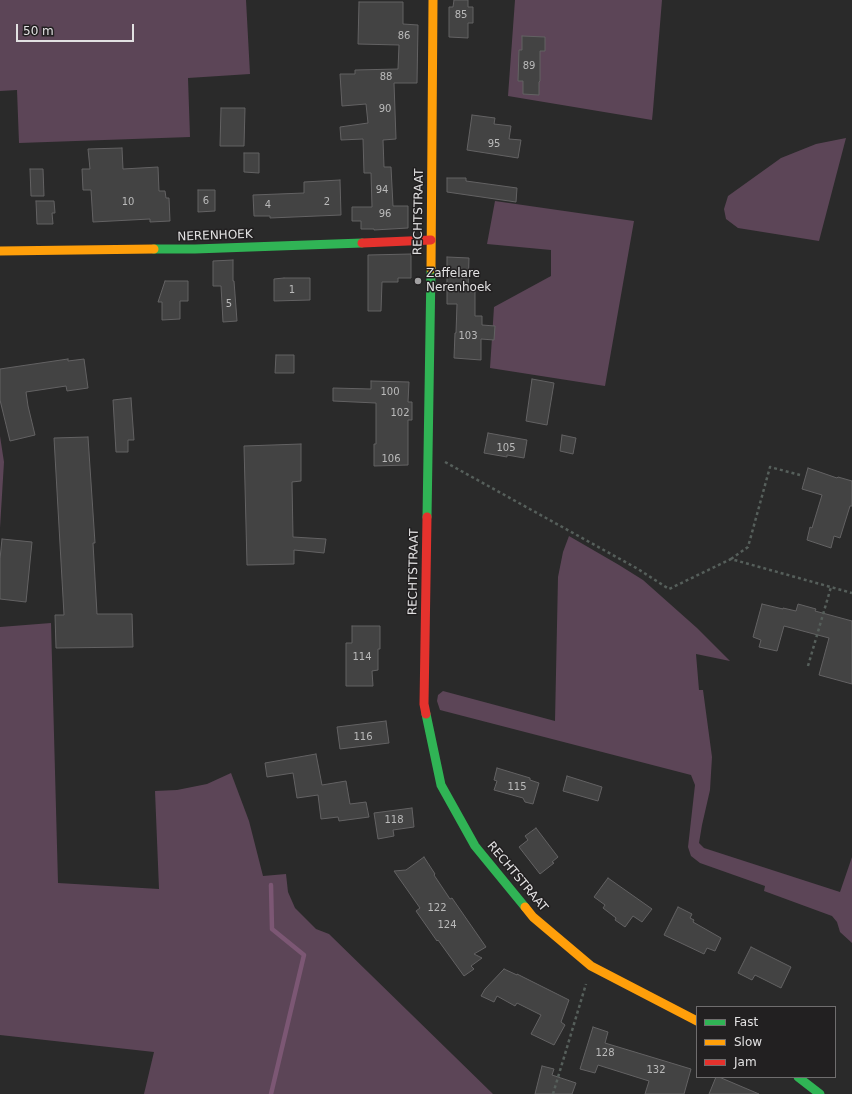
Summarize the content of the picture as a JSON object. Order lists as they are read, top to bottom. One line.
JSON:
{"streets":{"street":["RECHTSTRAAT","NERENHOEK"]},"crossings":[["RECHTSTRAAT","NERENHOEK"]],"places":["Zaffelare Nerenhoek"],"house_numbers":["85","86","89","88","90","95","94","6","10","2","4","96","1","5","103","100","102","105","106","114","116","115","118","122","124","128","132"],"legend":["Fast","Slow","Jam"],"scale_bar":"50 m"}
